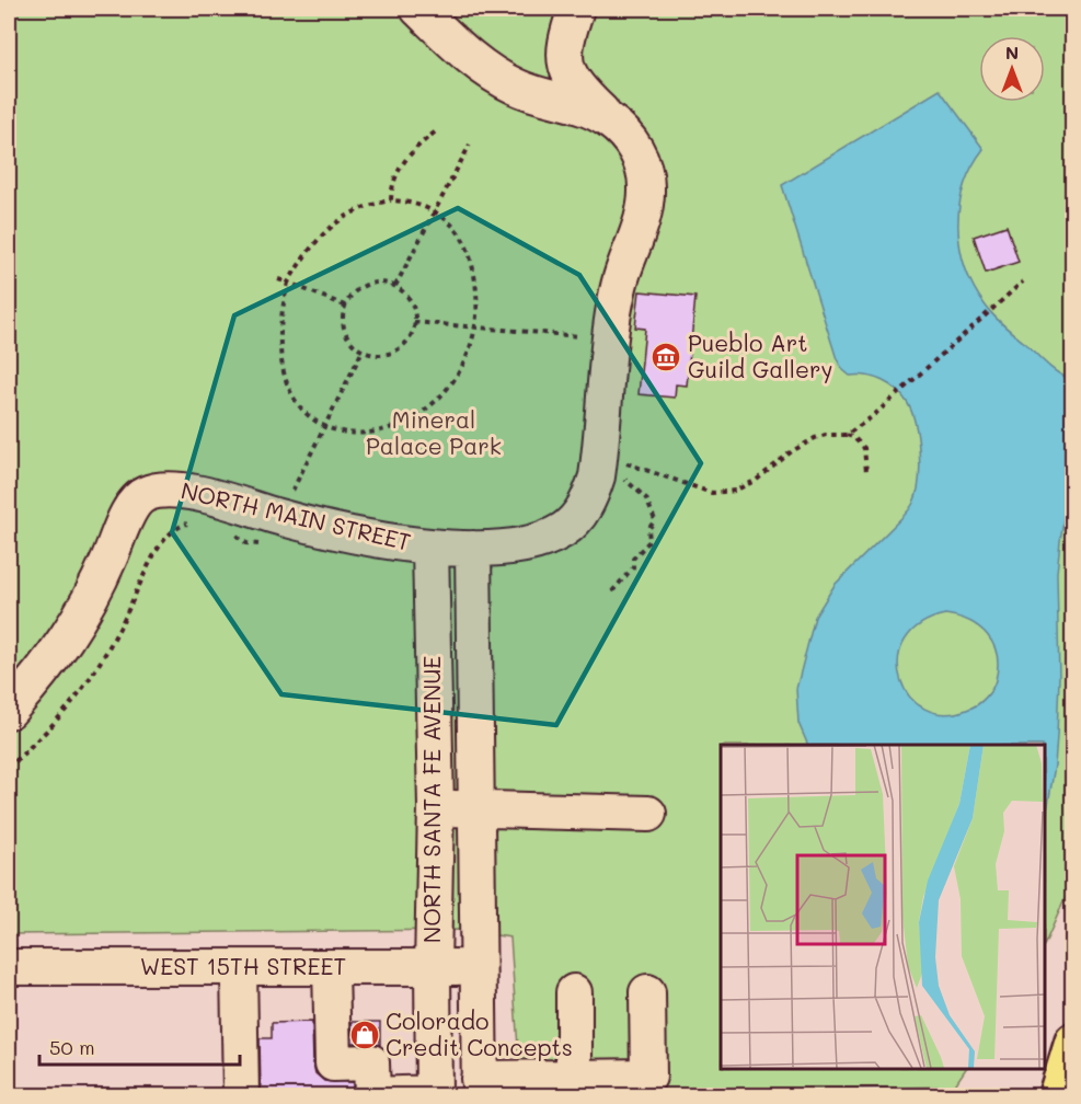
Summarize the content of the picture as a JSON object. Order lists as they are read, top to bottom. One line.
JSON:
{"streets":{"street":["NORTH MAIN STREET","NORTH SANTA FE AVENUE","WEST 15TH STREET"]},"crossings":[["NORTH MAIN STREET","NORTH SANTA FE AVENUE"],["NORTH SANTA FE AVENUE","WEST 15TH STREET"]],"parks":["Mineral Palace Park"],"places":{"museum":["Pueblo Art Guild Gallery"],"shop":["Colorado Credit Concepts"]},"scale_bar":"50 m","north":"top"}
